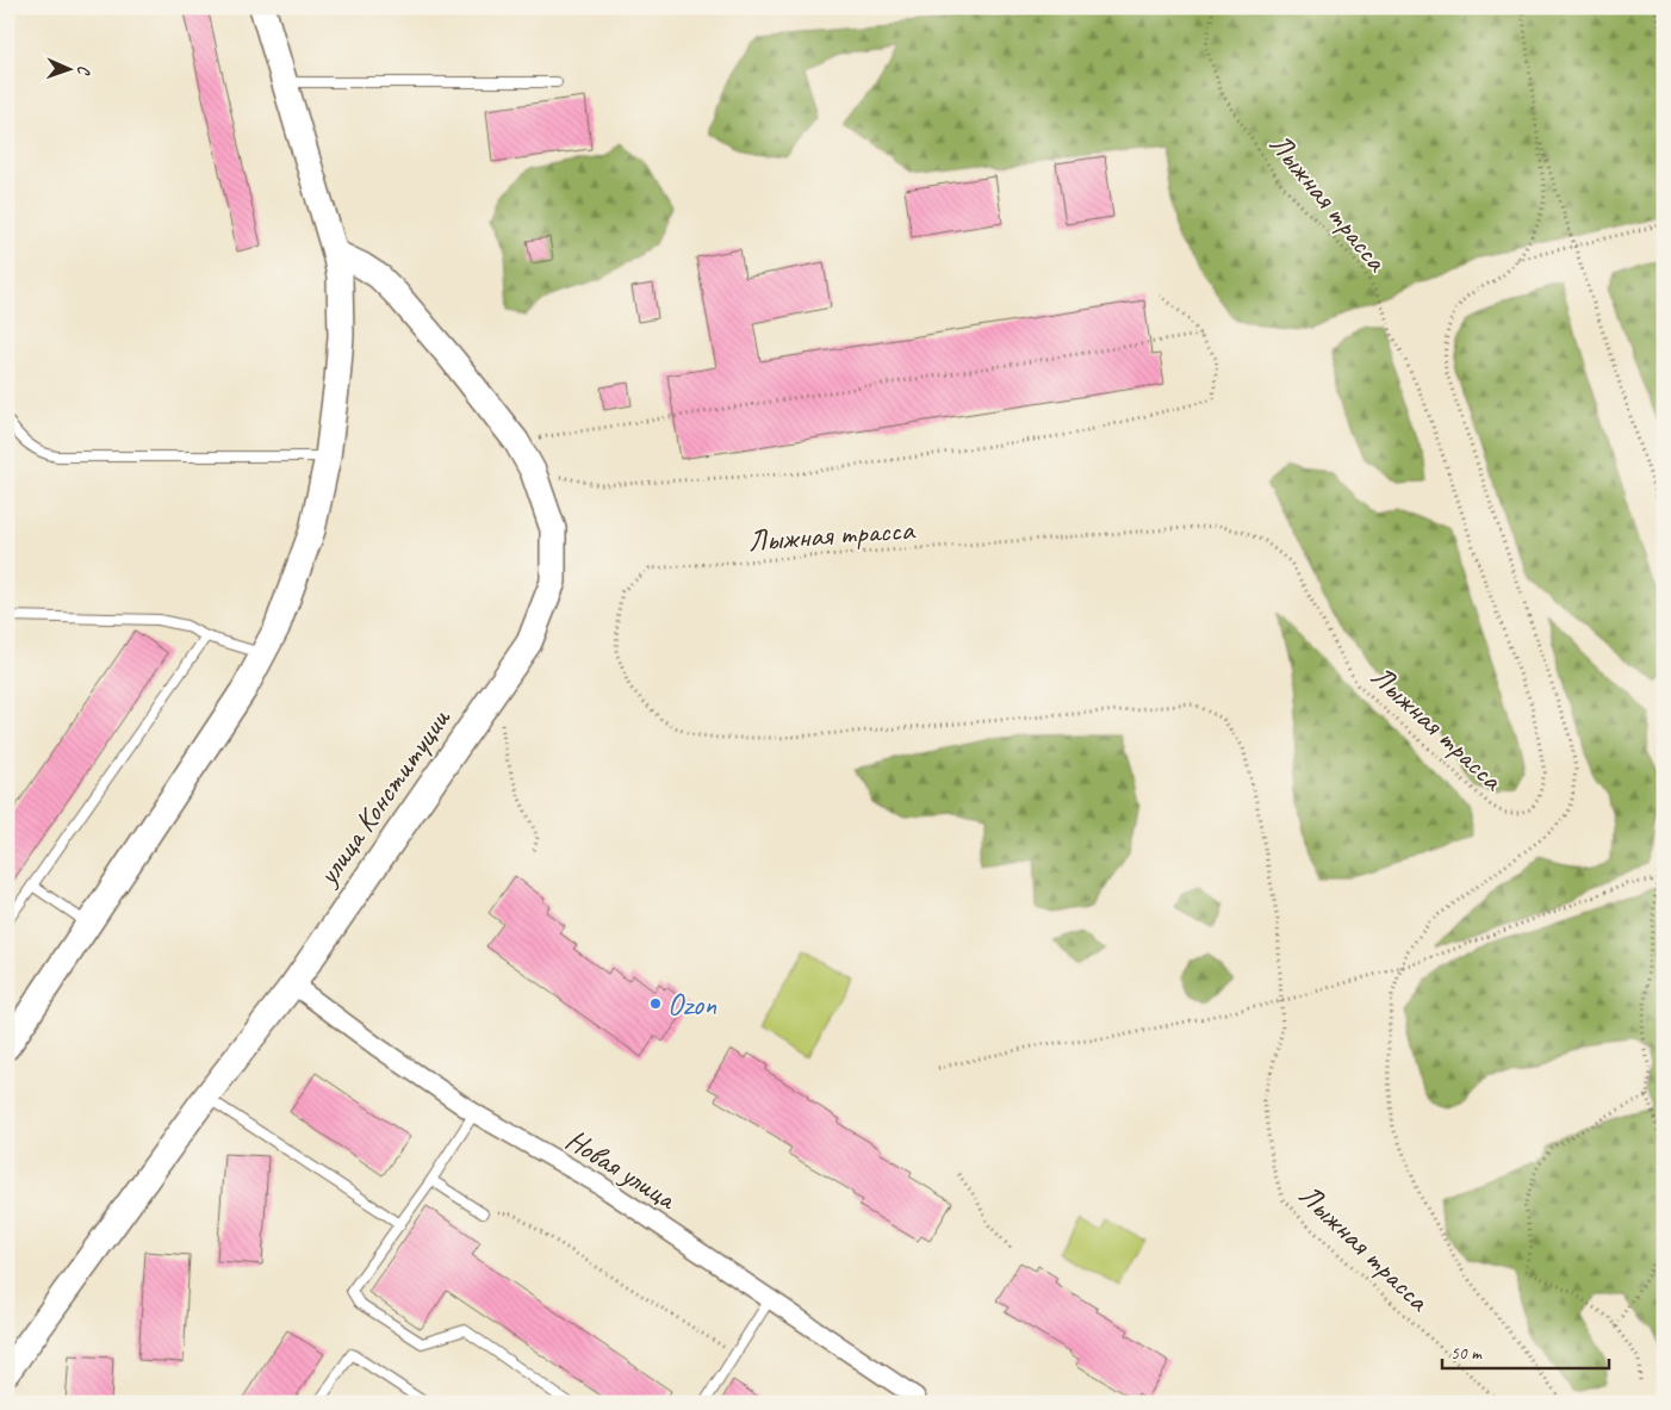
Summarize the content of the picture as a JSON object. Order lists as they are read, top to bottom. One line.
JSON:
{"streets":{"street":["улица Конституции","Новая улица"],"path":["Лыжная трасса"]},"crossings":[["улица Конституции","Новая улица"]],"places":["Ozon"],"scale_bar":"50 m","north":"right"}
